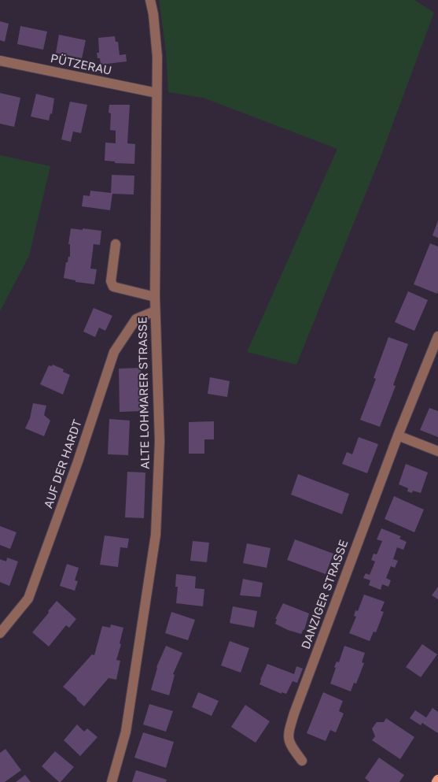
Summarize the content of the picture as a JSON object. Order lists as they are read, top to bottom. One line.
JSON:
{"streets":{"street":["PÜTZERAU","ALTE LOHMARER STRASSE","AUF DER HARDT","DANZIGER STRASSE"]},"crossings":[["PÜTZERAU","ALTE LOHMARER STRASSE"],["ALTE LOHMARER STRASSE","AUF DER HARDT"]]}
